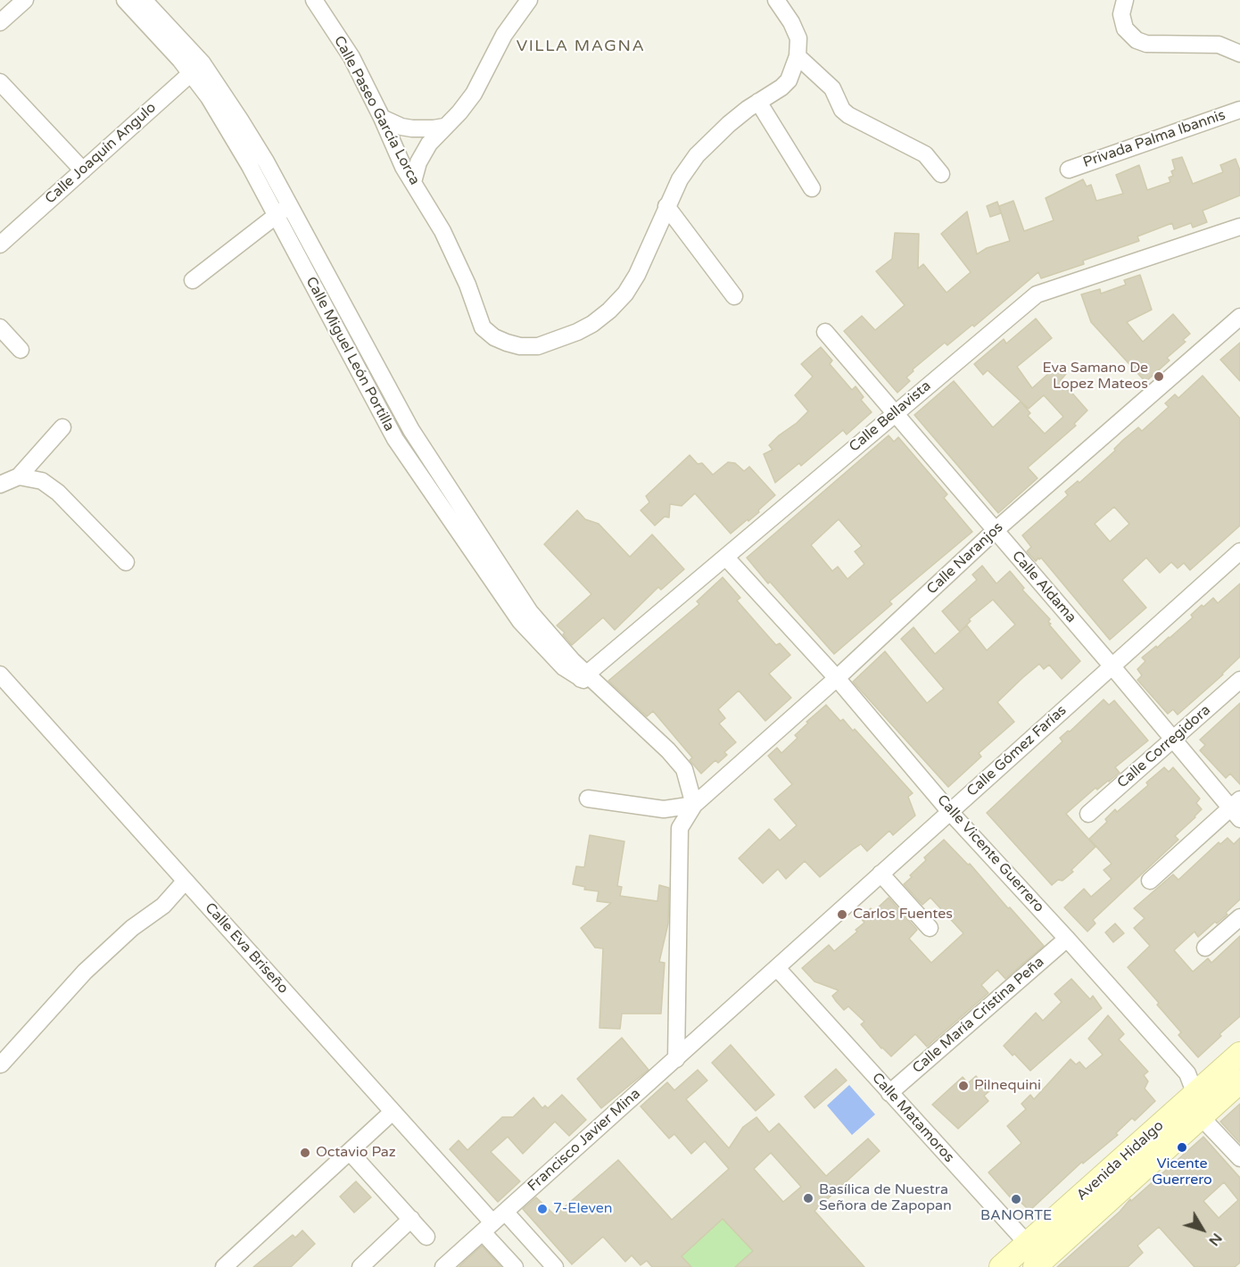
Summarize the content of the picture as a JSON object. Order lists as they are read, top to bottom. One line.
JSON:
{"streets":{"main road":["Avenida Hidalgo"],"street":["Calle Paseo García Lorca","Privada Palma Ibannis","Calle Joaquín Angulo","Calle Miguel León Portilla","Calle Bellavista","Calle Naranjos","Calle Aldama","Calle Corregidora","Calle Gómez Farías","Calle Vicente Guerrero","Calle Eva Briseño","Calle María Cristina Peña","Calle Matamoros","Francisco Javier Mina"]},"crossings":[["Calle Joaquín Angulo","Calle Miguel León Portilla"],["Calle Miguel León Portilla","Calle Bellavista"],["Calle Miguel León Portilla","Calle Naranjos"],["Calle Bellavista","Calle Aldama"],["Calle Bellavista","Calle Vicente Guerrero"],["Calle Naranjos","Calle Aldama"],["Calle Naranjos","Calle Gómez Farías"],["Calle Naranjos","Calle Vicente Guerrero"],["Calle Naranjos","Francisco Javier Mina"],["Calle Aldama","Calle Corregidora"],["Calle Aldama","Calle Gómez Farías"],["Calle Gómez Farías","Calle Vicente Guerrero"],["Calle Gómez Farías","Calle Matamoros"],["Calle Gómez Farías","Francisco Javier Mina"],["Calle Vicente Guerrero","Calle María Cristina Peña"],["Calle Vicente Guerrero","Avenida Hidalgo"],["Calle Eva Briseño","Francisco Javier Mina"],["Calle María Cristina Peña","Calle Matamoros"],["Calle Matamoros","Avenida Hidalgo"]],"districts":["VILLA MAGNA"],"places":["Eva Samano De Lopez Mateos","Carlos Fuentes","Pilnequini","Vicente Guerrero","Octavio Paz","Basílica de Nuestra Señora de Zapopan","BANORTE","7-Eleven"],"north":"bottom right"}
